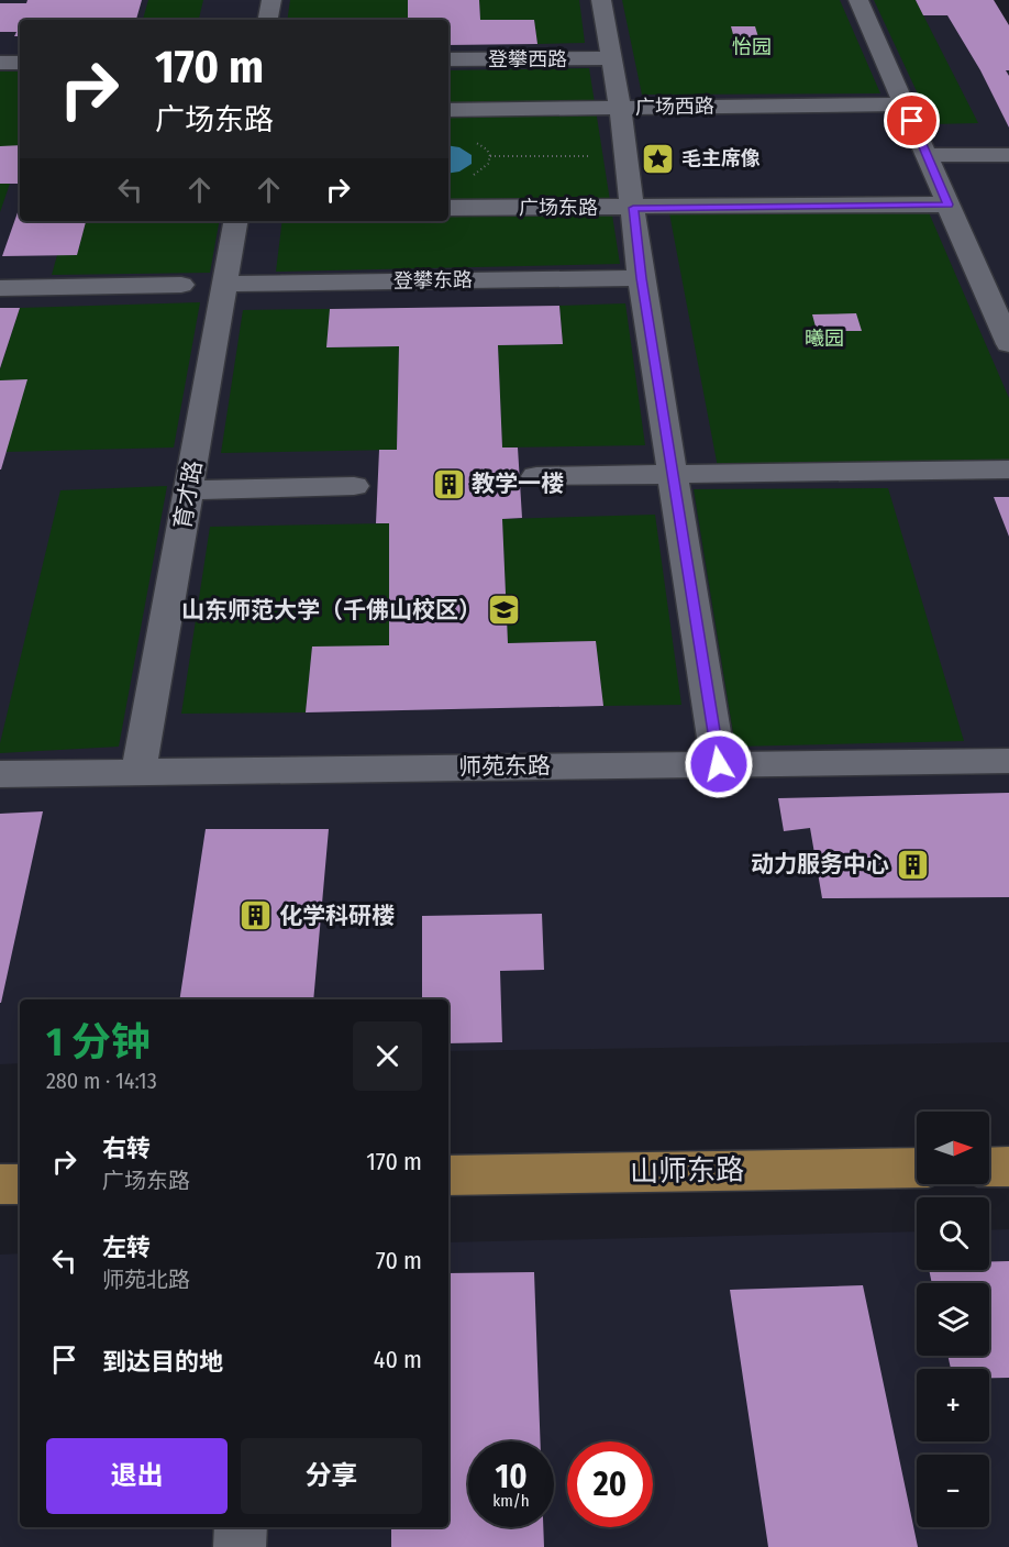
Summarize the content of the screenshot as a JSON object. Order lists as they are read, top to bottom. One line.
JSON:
{"streets":{"main road":["山师东路"],"lane":["登攀西路","广场西路","广场东路","登攀东路","育才路","师苑东路"]},"crossings":[["登攀东路","育才路"],["育才路","师苑东路"]],"parks":["怡园","曦园"],"places":{"place":["毛主席像"],"building":["教学一楼","动力服务中心","化学科研楼"],"school or university":["山东师范大学（千佛山校区）"]},"north":"right","page":{"turn":["170 m","广场东路"],"heading":["1 分钟","280 m · 14:13"],"map_buttons":["+","−"],"list":[{"name":"右转","note":"广场东路","value":"170 m"},{"name":"左转","note":"师苑北路","value":"70 m"},{"name":"到达目的地","value":"40 m"}],"buttons":["退出","分享"],"speed":"10 km/h","limit":"20"}}
